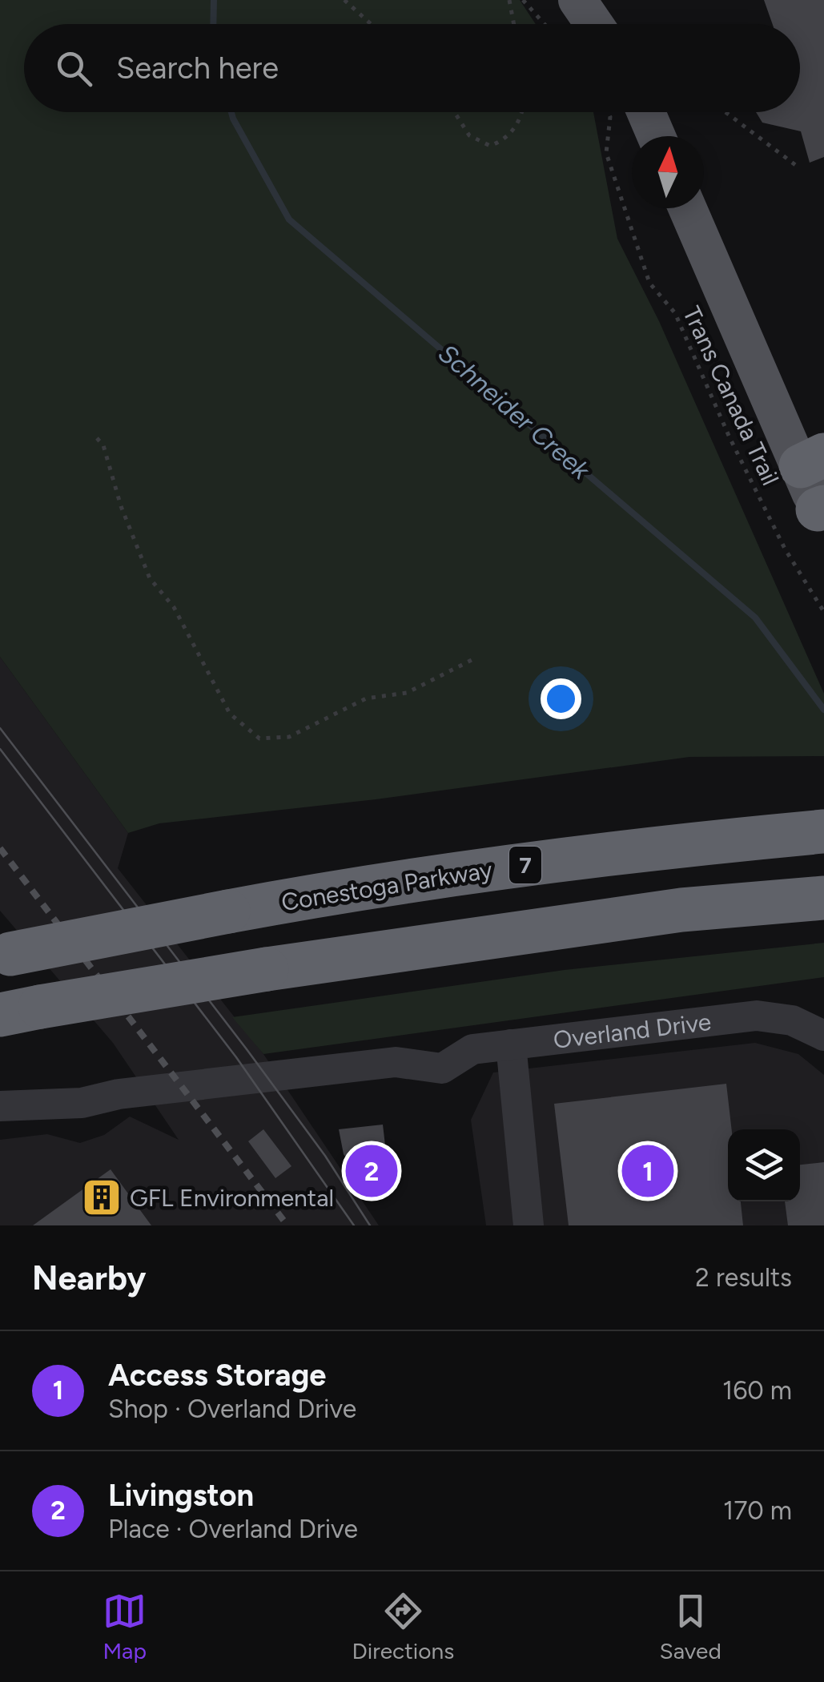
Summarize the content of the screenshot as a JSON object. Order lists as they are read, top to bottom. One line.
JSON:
{"streets":{"highway":["7","Conestoga Parkway"],"street":["Overland Drive"],"path":["Trans Canada Trail"]},"water":["Schneider Creek"],"places":{"building":["GFL Environmental"]},"north":"top","page":{"search":"Search here","pins":["1","2"],"heading":["Nearby","2 results"],"list":[{"mark":"1","name":"Access Storage","note":"Shop · Overland Drive","value":"160 m"},{"mark":"2","name":"Livingston","note":"Place · Overland Drive","value":"170 m"}],"nav":["Map","Directions","Saved"]}}
